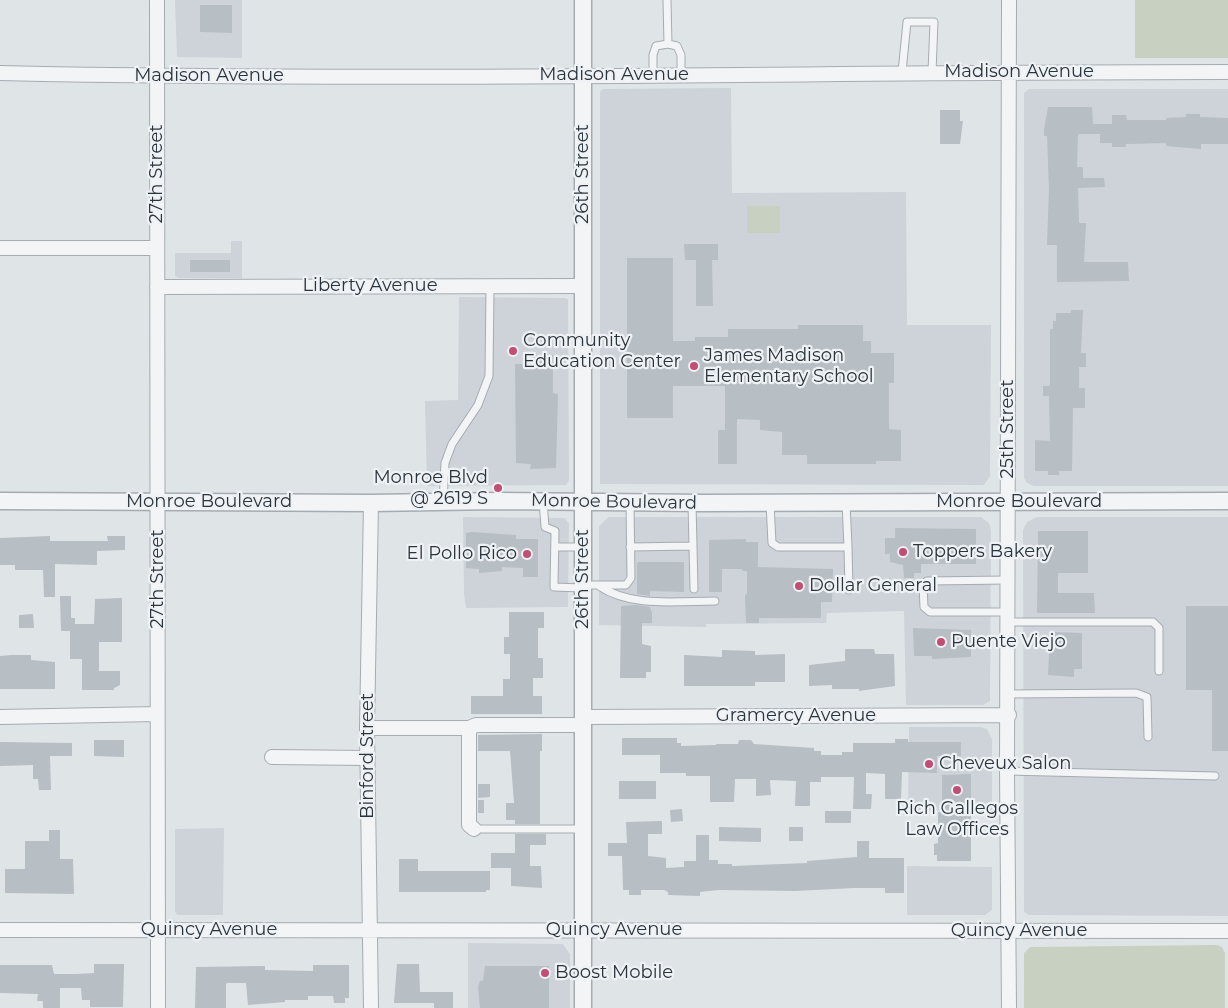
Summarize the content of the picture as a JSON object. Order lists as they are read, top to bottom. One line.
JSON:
{"streets":{"street":["Madison Avenue","27th Street","26th Street","Liberty Avenue","25th Street","Monroe Boulevard","Gramercy Avenue","Binford Street","Quincy Avenue"]},"crossings":[["Madison Avenue","27th Street"],["Madison Avenue","26th Street"],["Madison Avenue","25th Street"],["27th Street","Liberty Avenue"],["27th Street","Monroe Boulevard"],["27th Street","Quincy Avenue"],["26th Street","Liberty Avenue"],["26th Street","Monroe Boulevard"],["26th Street","Gramercy Avenue"],["26th Street","Quincy Avenue"],["25th Street","Monroe Boulevard"],["25th Street","Gramercy Avenue"],["25th Street","Quincy Avenue"],["Monroe Boulevard","Binford Street"],["Gramercy Avenue","Binford Street"],["Binford Street","Quincy Avenue"]],"places":["Community Education Center","James Madison Elementary School","Monroe Blvd @ 2619 S","Toppers Bakery","El Pollo Rico","Dollar General","Puente Viejo","Cheveux Salon","Rich Gallegos Law Offices","Boost Mobile"]}
